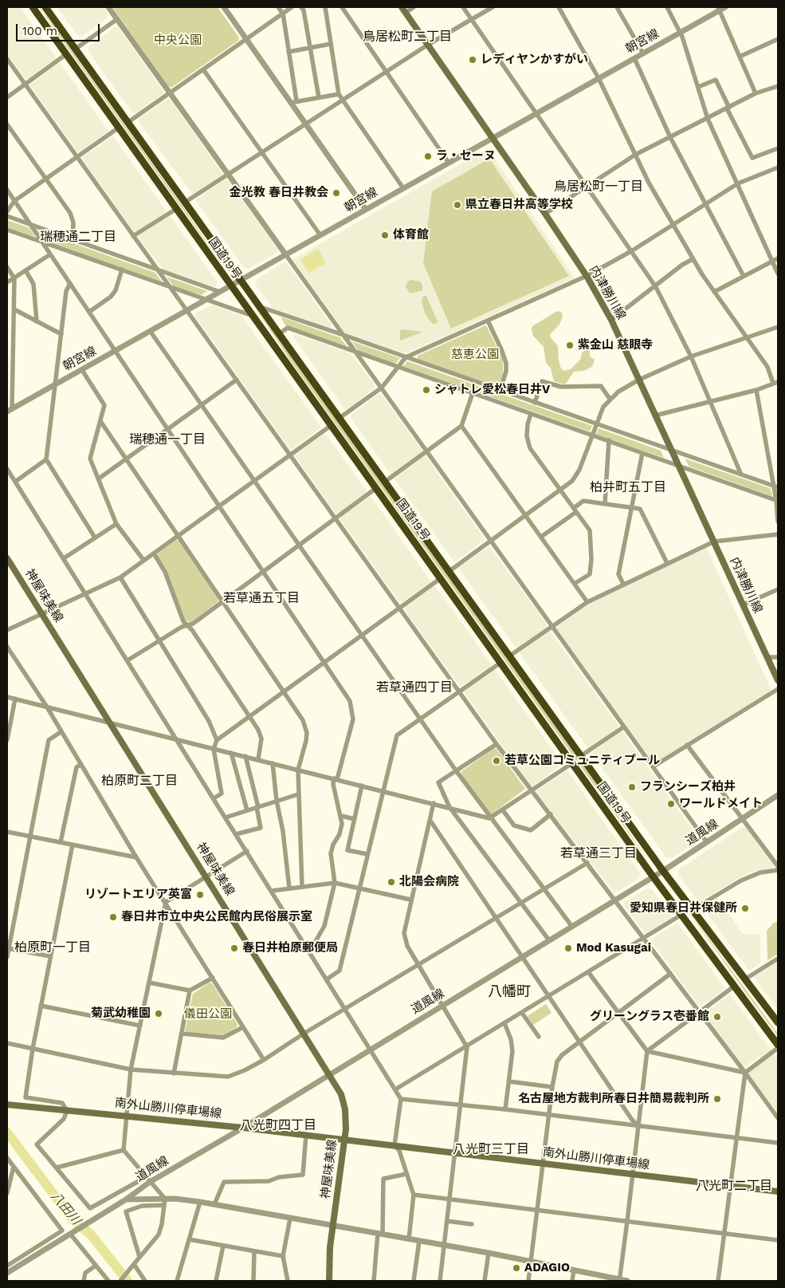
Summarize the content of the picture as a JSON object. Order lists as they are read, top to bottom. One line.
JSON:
{"streets":{"highway":["国道19号"],"main road":["内津勝川線","神屋味美線","南外山勝川停車場線"],"street":["朝宮線","道風線"]},"crossings":[["朝宮線","国道19号"],["朝宮線","内津勝川線"],["国道19号","道風線"],["神屋味美線","道風線"],["神屋味美線","南外山勝川停車場線"],["道風線","南外山勝川停車場線"]],"districts":["鳥居松町二丁目","鳥居松町一丁目","瑞穂通二丁目","瑞穂通一丁目","柏井町五丁目","若草通五丁目","若草通四丁目","柏原町二丁目","若草通三丁目","柏原町一丁目","八幡町","八光町四丁目","八光町三丁目","八光町二丁目"],"water":["八田川"],"parks":["中央公園","慈恵公園","儀田公園"],"places":["レディヤンかすがい","ラ・セーヌ","金光教 春日井教会","県立春日井高等学校","体育館","紫金山 慈眼寺","シャトレ愛松春日井V","若草公園コミュニティプール","フランシーズ柏井","ワールドメイト","北陽会病院","リゾートエリア英富","愛知県春日井保健所","春日井市立中央公民館内民俗展示室","春日井柏原郵便局","Mod Kasugai","菊武幼稚園","グリーングラス壱番館","名古屋地方裁判所春日井簡易裁判所","ADAGIO"],"scale_bar":"100 m"}
